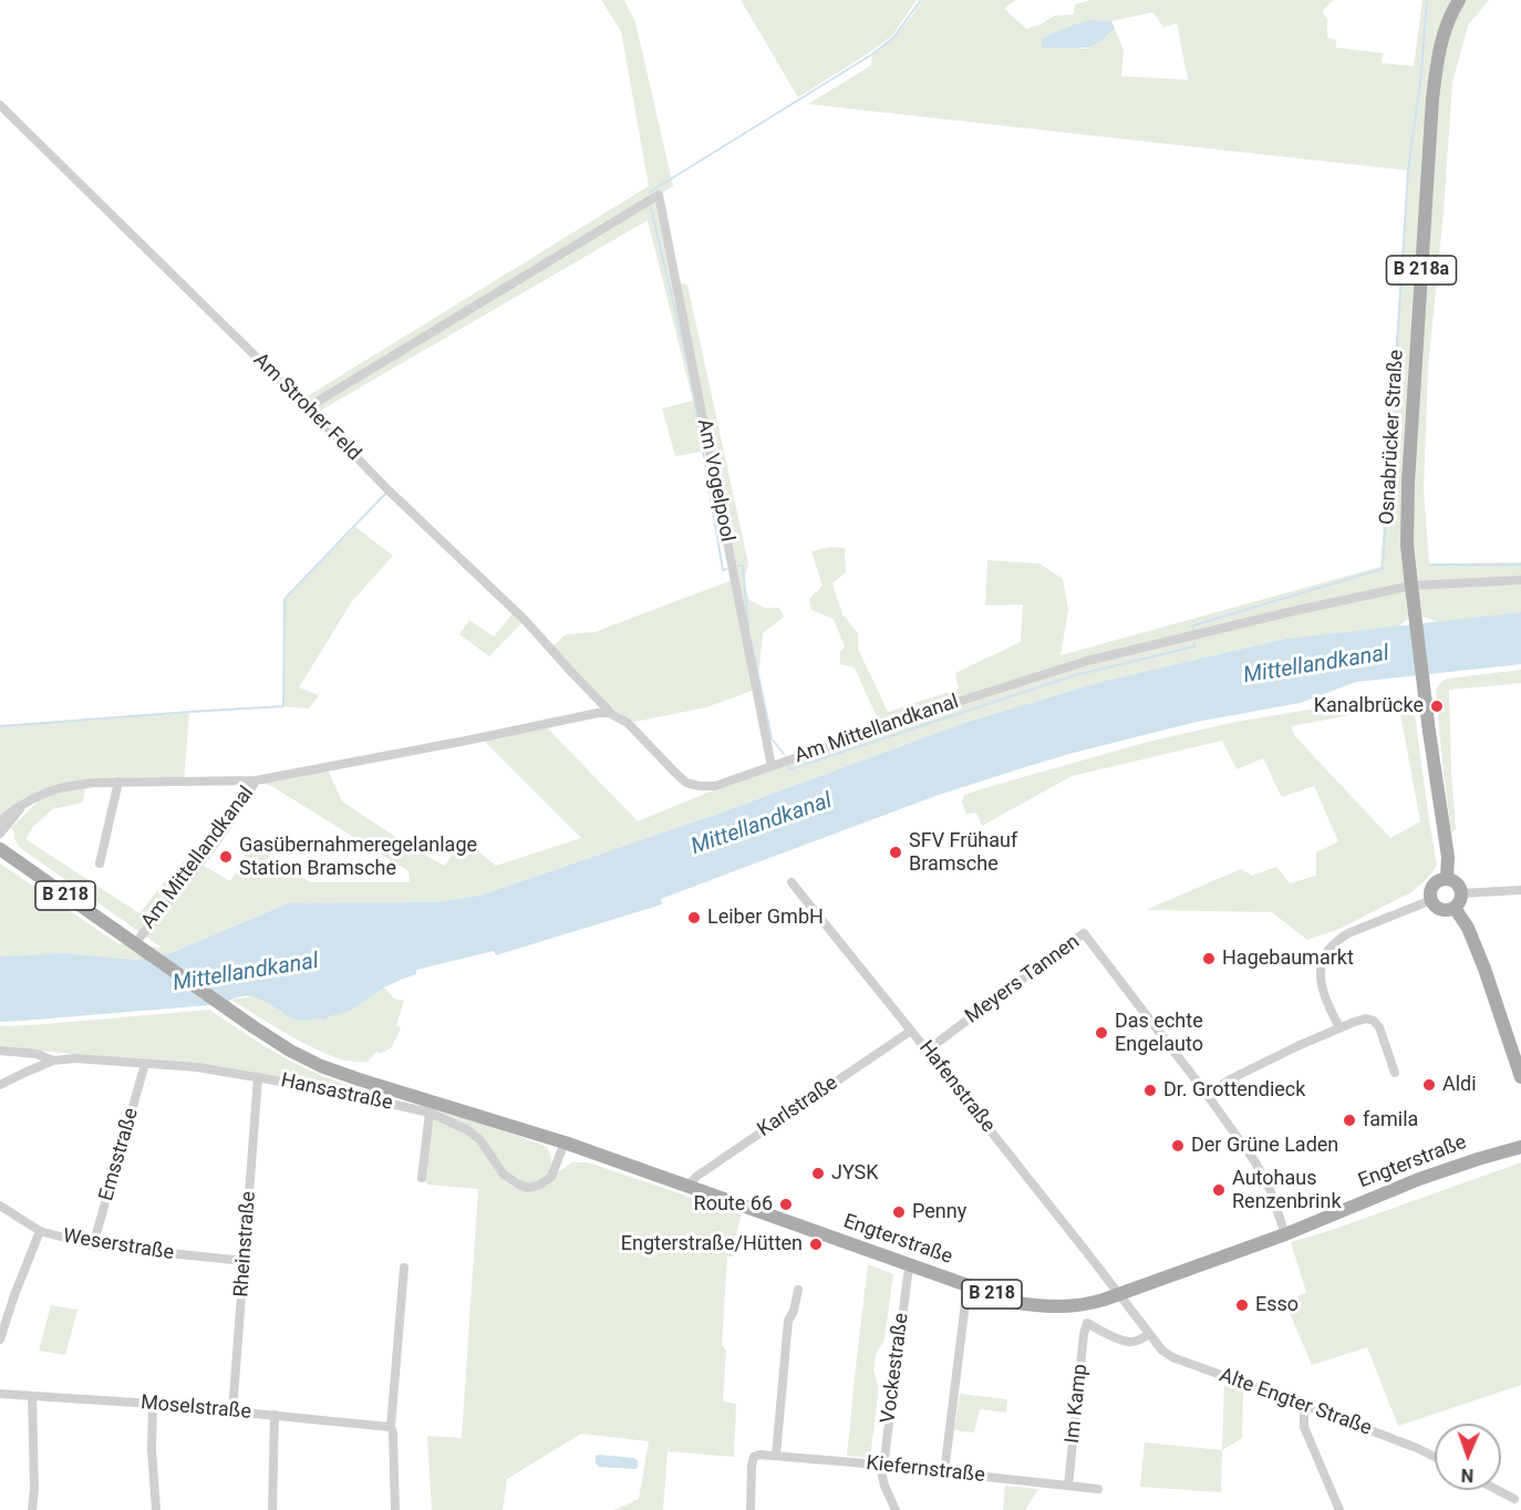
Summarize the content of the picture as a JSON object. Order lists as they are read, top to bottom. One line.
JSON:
{"streets":{"main road":["B 218a","Osnabrücker Straße","B 218","Engterstraße"],"street":["Am Stroher Feld","Am Vogelpool","Am Mittellandkanal","Meyers Tannen","Hafenstraße","Hansastraße","Karlstraße","Emsstraße","Rheinstraße","Weserstraße","Vockestraße","Alte Engter Straße","Im Kamp","Moselstraße","Kiefernstraße"]},"crossings":[["Am Stroher Feld","Am Vogelpool"],["Am Stroher Feld","Am Mittellandkanal"],["Osnabrücker Straße","Am Mittellandkanal"],["Am Vogelpool","Am Mittellandkanal"],["Am Mittellandkanal","B 218"],["Am Mittellandkanal","Engterstraße"],["B 218","Engterstraße"],["Meyers Tannen","Hafenstraße"],["Meyers Tannen","Engterstraße"],["Hafenstraße","Karlstraße"],["Hafenstraße","Engterstraße"],["Hafenstraße","Alte Engter Straße"],["Hansastraße","Emsstraße"],["Hansastraße","Engterstraße"],["Hansastraße","Rheinstraße"],["Karlstraße","Engterstraße"],["Emsstraße","Weserstraße"],["Engterstraße","Vockestraße"],["Engterstraße","Alte Engter Straße"],["Rheinstraße","Weserstraße"],["Rheinstraße","Moselstraße"],["Vockestraße","Kiefernstraße"],["Alte Engter Straße","Im Kamp"],["Im Kamp","Kiefernstraße"]],"water":["Mittellandkanal"],"places":["Kanalbrücke","SFV Frühauf Bramsche","Gasübernahmeregelanlage Station Bramsche","Leiber GmbH","Hagebaumarkt","Das echte Engelauto","Aldi","Dr. Grottendieck","famila","Der Grüne Laden","JYSK","Autohaus Renzenbrink","Route 66","Penny","Engterstraße/Hütten","Esso"],"north":"bottom"}
